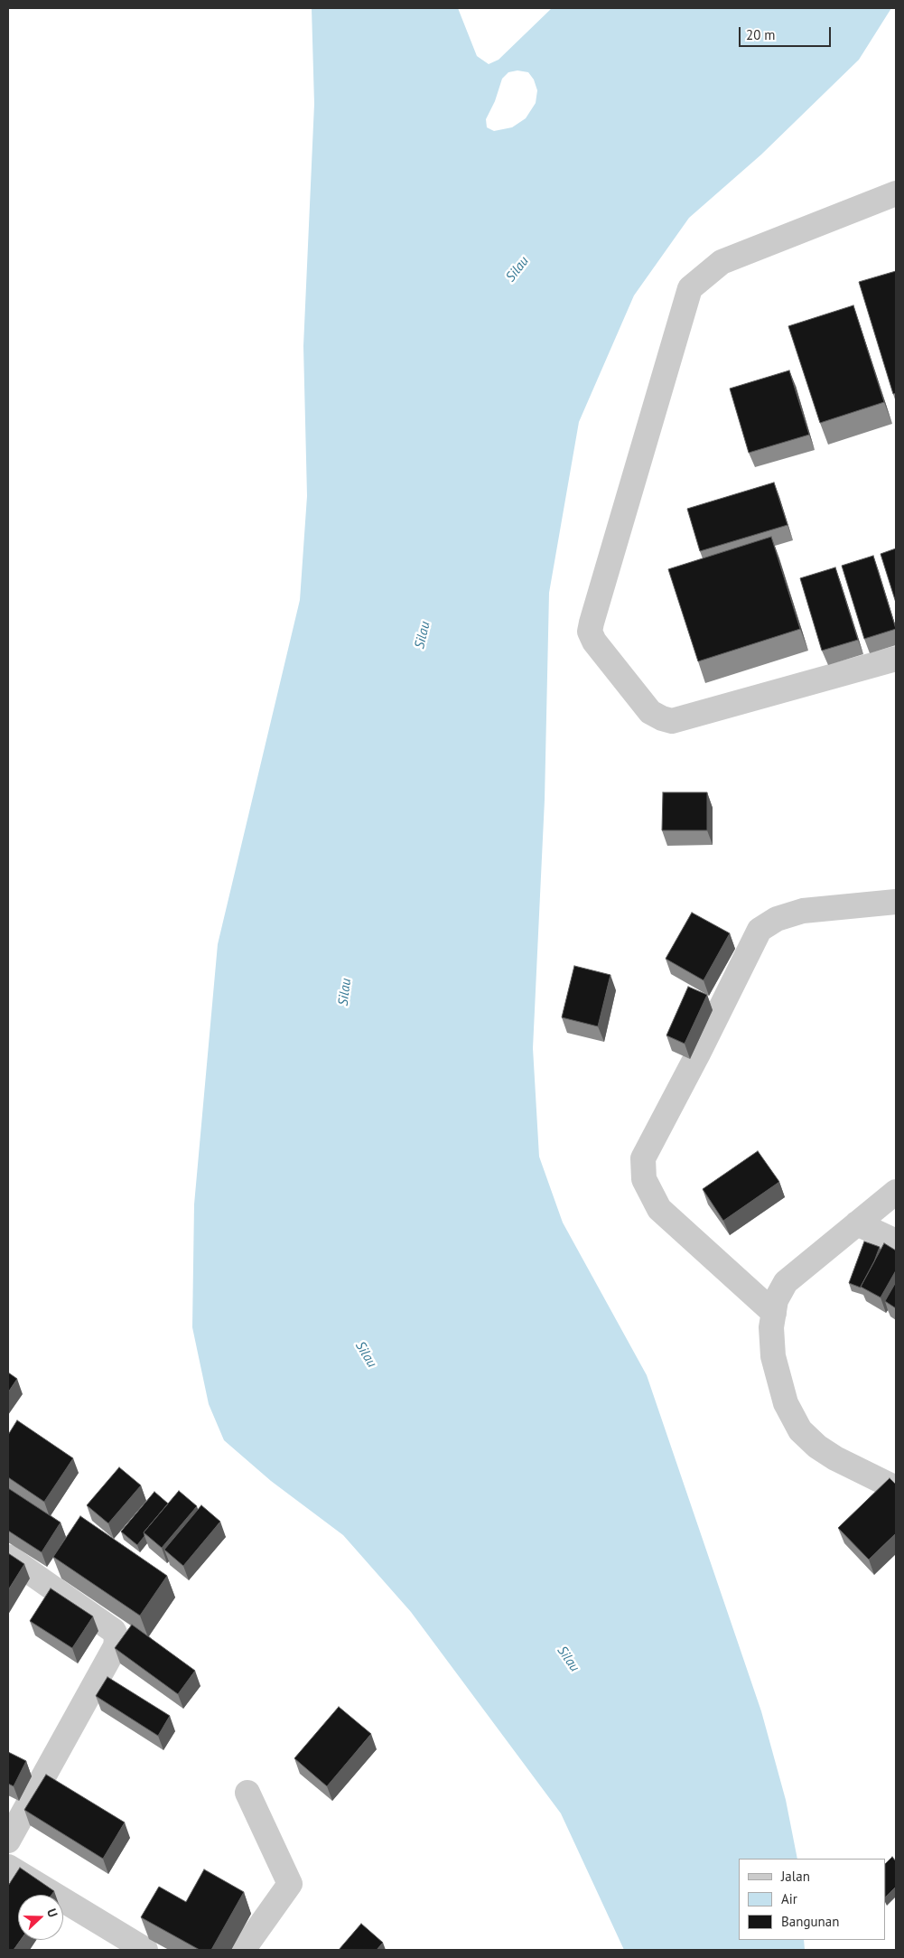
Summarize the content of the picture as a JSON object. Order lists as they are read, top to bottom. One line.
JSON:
{"water":["Silau"],"legend":["Jalan","Air","Bangunan"],"scale_bar":"20 m","north":"right"}
